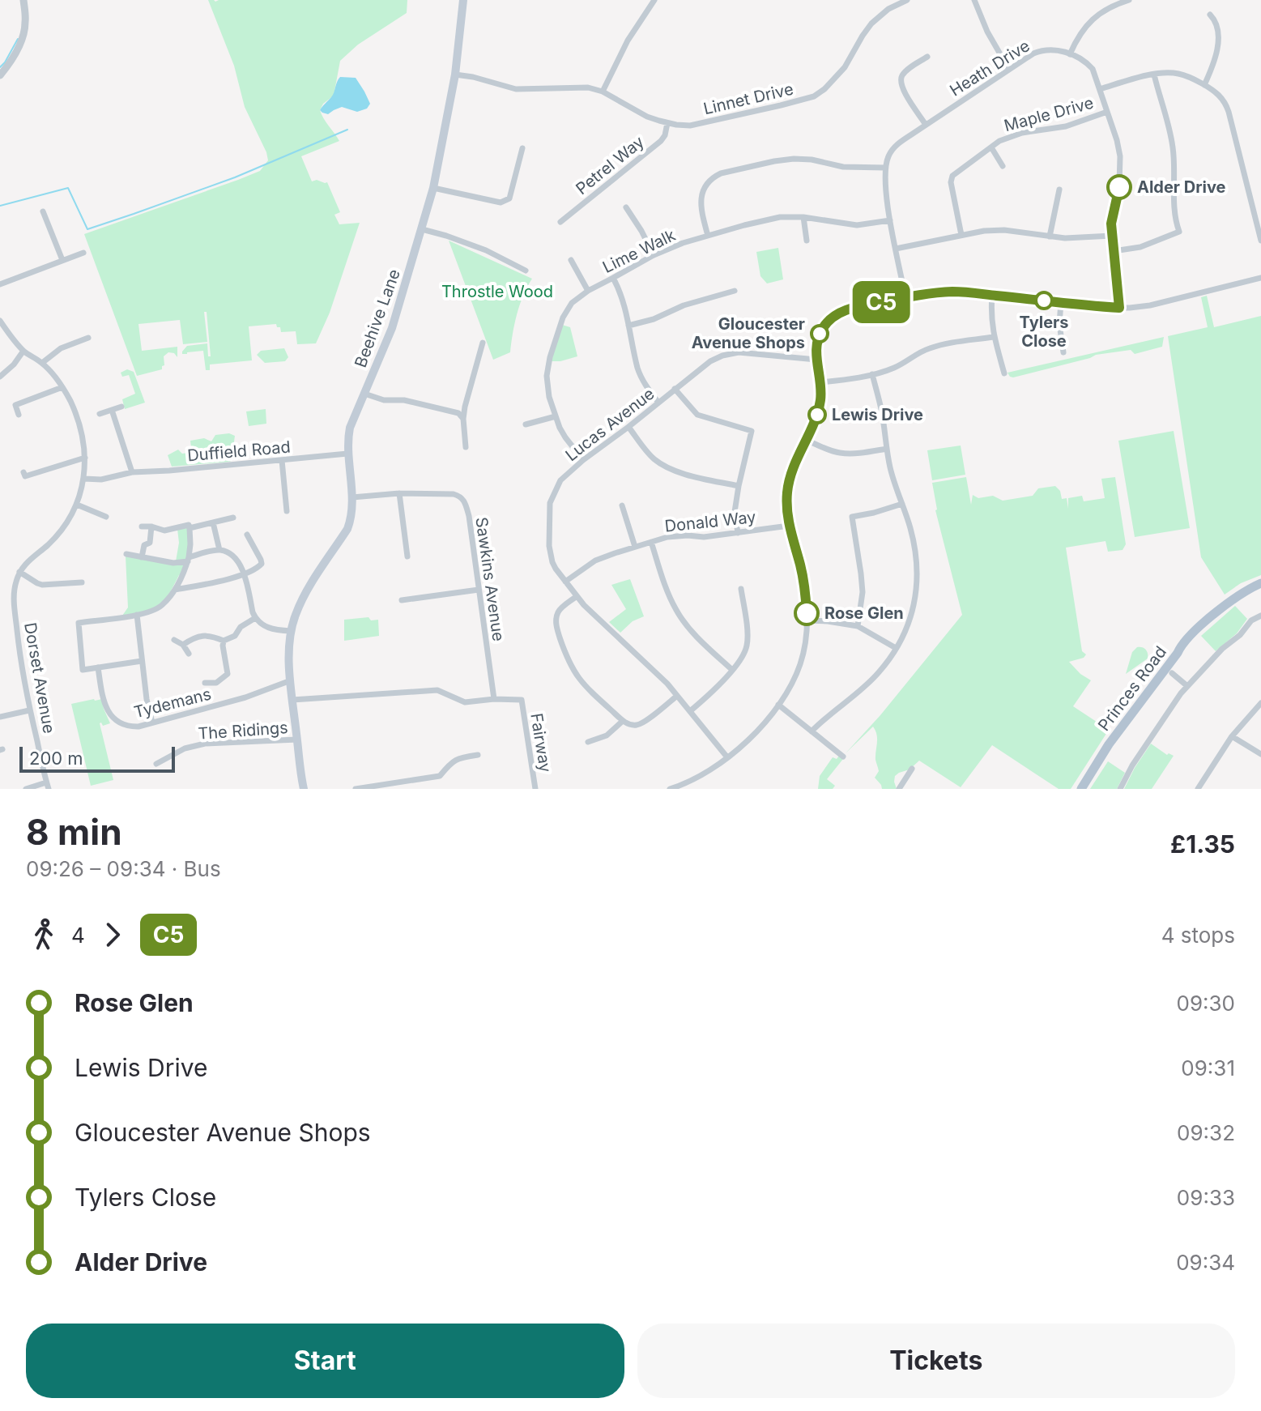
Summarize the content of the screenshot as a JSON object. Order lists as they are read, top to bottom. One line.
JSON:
{"streets":{"main road":["Beehive Lane","Princes Road"],"street":["Heath Drive","Linnet Drive","Maple Drive","Petrel Way","Lime Walk","Lucas Avenue","Duffield Road","Donald Way","Sawkins Avenue","Dorset Avenue","Tydemans","The Ridings","Fairway"]},"crossings":[["Linnet Drive","Petrel Way"],["Lime Walk","Lucas Avenue"],["Beehive Lane","Duffield Road"],["Beehive Lane","Sawkins Avenue"],["Beehive Lane","Tydemans"],["Beehive Lane","The Ridings"],["Lucas Avenue","Donald Way"],["Sawkins Avenue","Fairway"]],"parks":["Throstle Wood"],"places":["Alder Drive","Tylers Close","Gloucester Avenue Shops","Lewis Drive","Rose Glen"],"lines":["bus line C5"],"scale_bar":"200 m","page":{"on_map":"C5","scale":"200 m","heading":["8 min","09:26 – 09:34 · Bus","£1.35"],"legs":["4","C5","4 stops"],"list":[{"name":"Rose Glen","value":"09:30"},{"name":"Lewis Drive","value":"09:31"},{"name":"Gloucester Avenue Shops","value":"09:32"},{"name":"Tylers Close","value":"09:33"},{"name":"Alder Drive","value":"09:34"}],"buttons":["Start","Tickets"]}}
